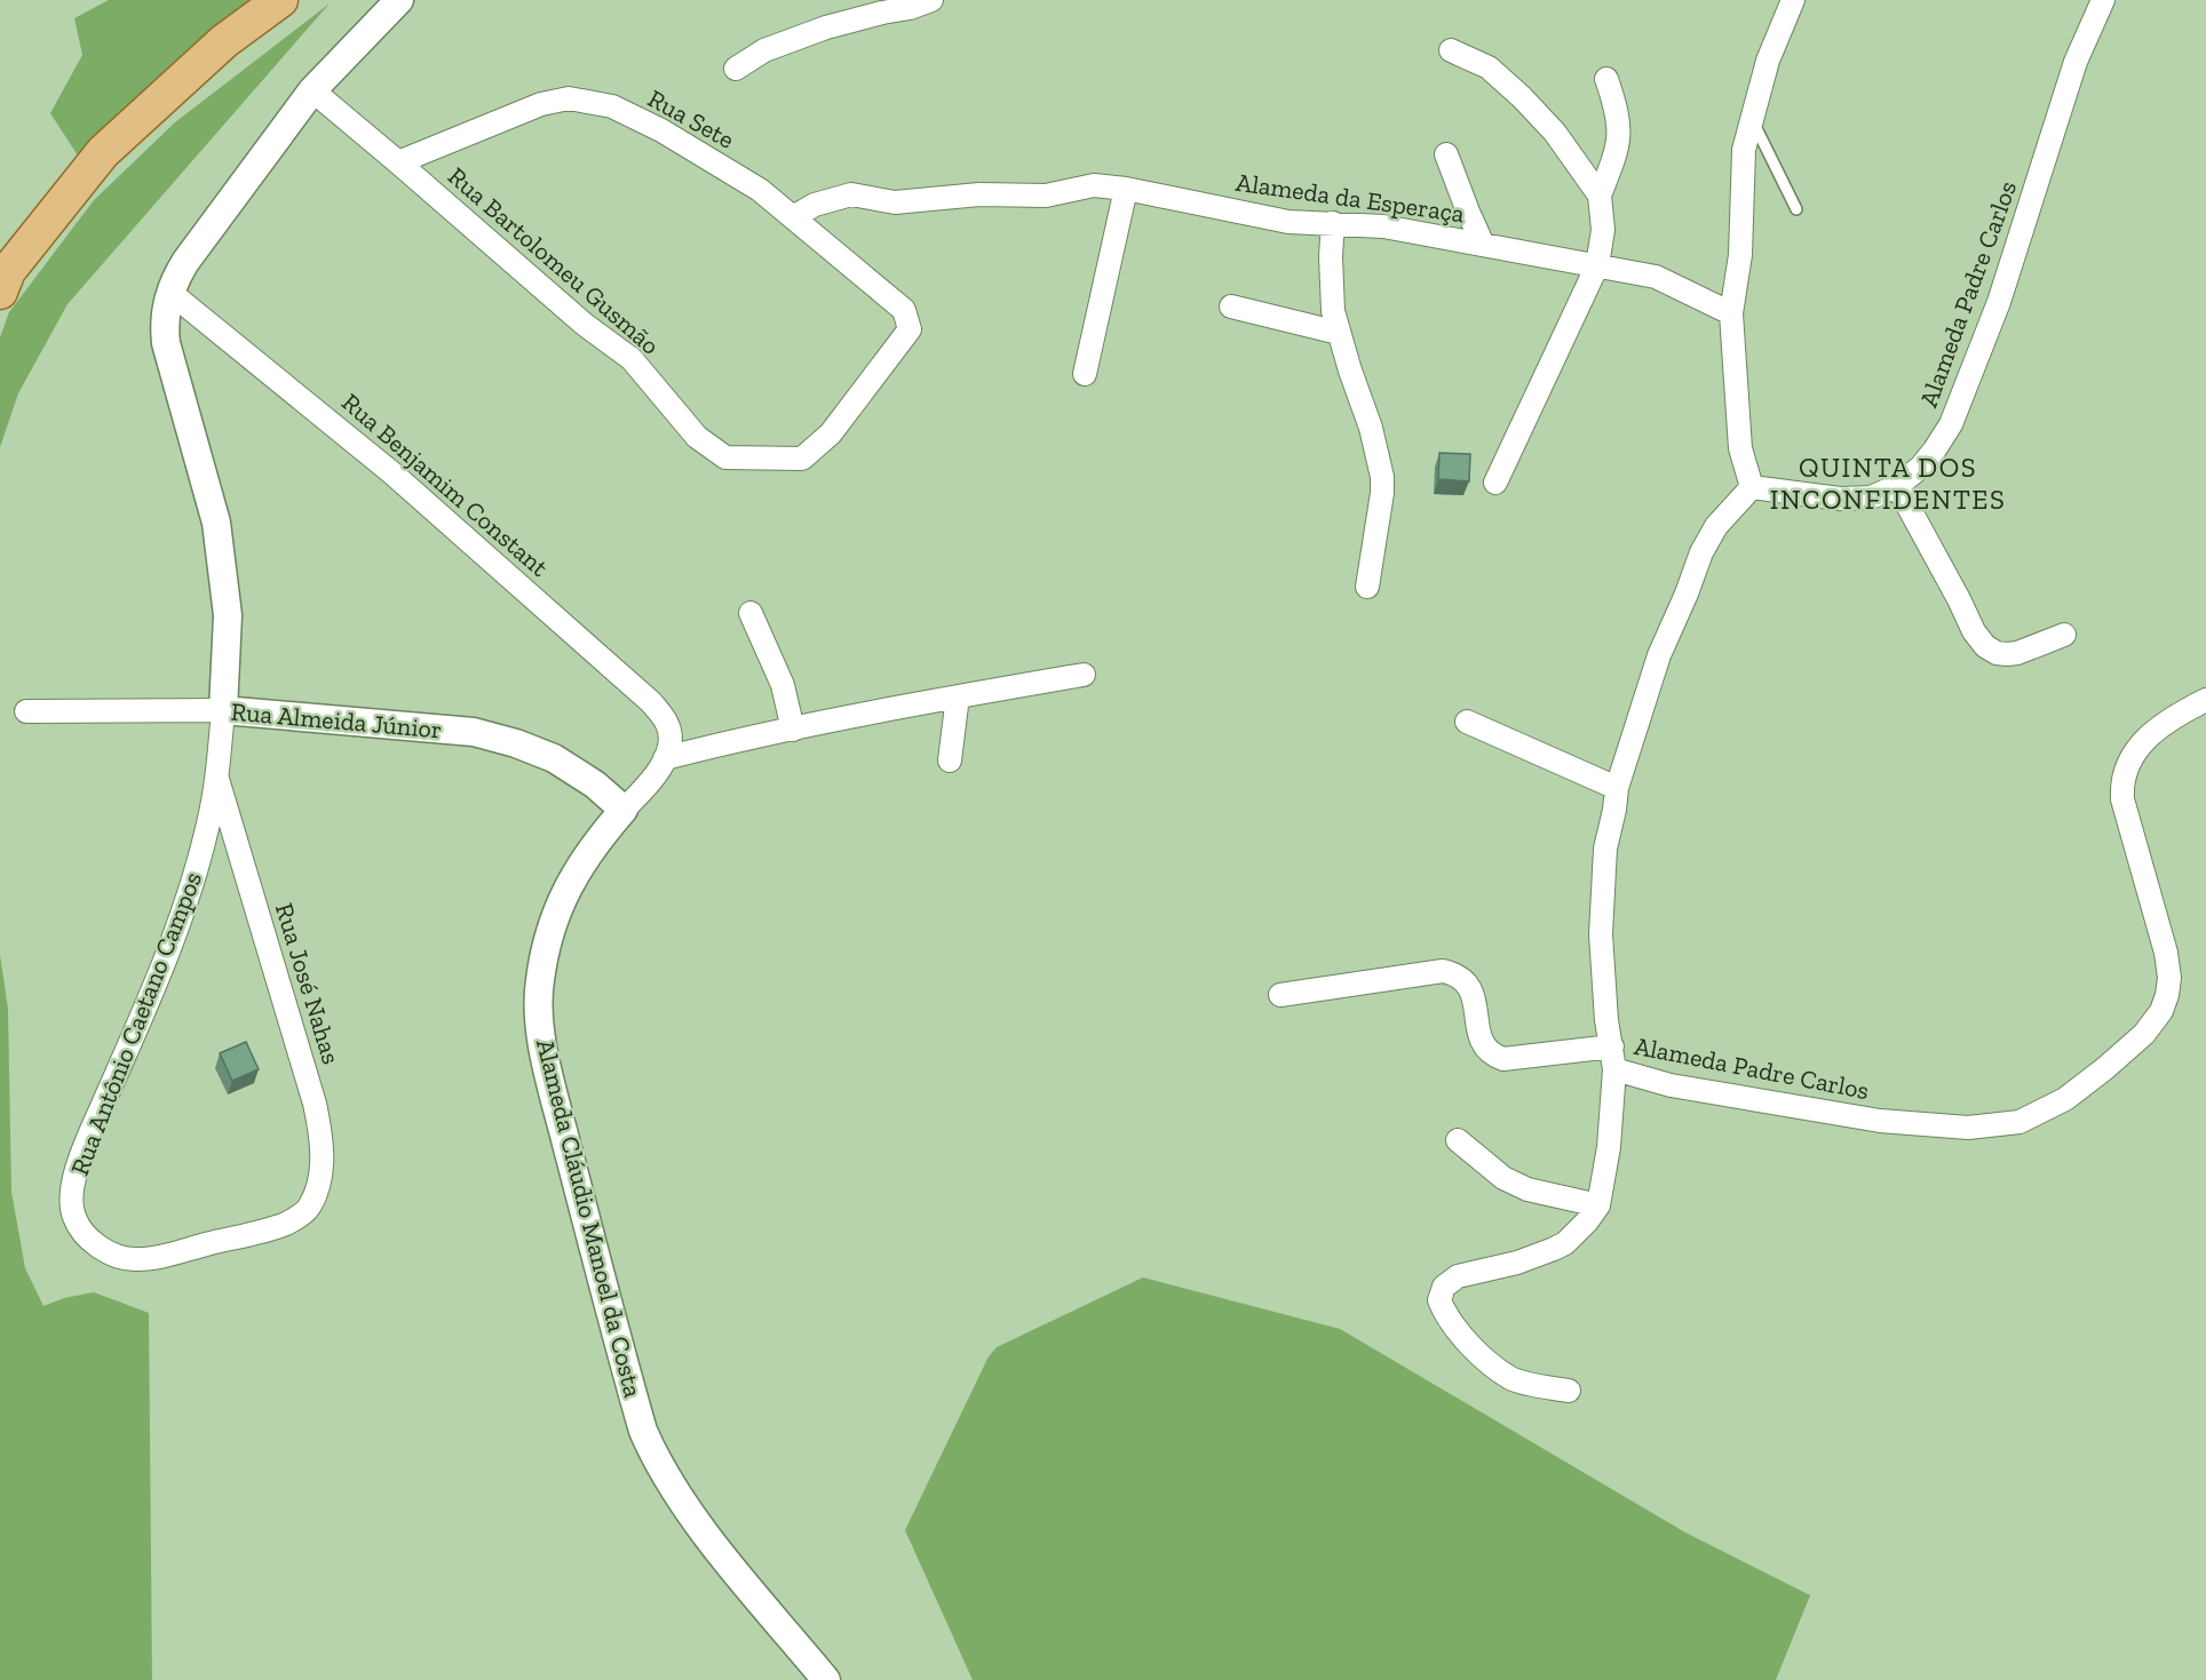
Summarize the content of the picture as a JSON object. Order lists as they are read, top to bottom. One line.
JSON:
{"streets":{"street":["Rua Sete","Alameda da Esperaça","Rua Bartolomeu Gusmão","Alameda Padre Carlos","Rua Benjamim Constant","Rua Almeida Júnior","Rua José Nahas","Rua Antônio Caetano Campos","Alameda Cláudio Manoel da Costa"]},"crossings":[["Rua Sete","Alameda da Esperaça"],["Rua Sete","Rua Bartolomeu Gusmão"],["Rua Bartolomeu Gusmão","Rua Antônio Caetano Campos"],["Rua Benjamim Constant","Rua Antônio Caetano Campos"],["Rua Benjamim Constant","Alameda Cláudio Manoel da Costa"],["Rua Almeida Júnior","Rua Antônio Caetano Campos"],["Rua Almeida Júnior","Alameda Cláudio Manoel da Costa"],["Rua José Nahas","Rua Antônio Caetano Campos"]],"districts":["QUINTA DOS INCONFIDENTES"]}
